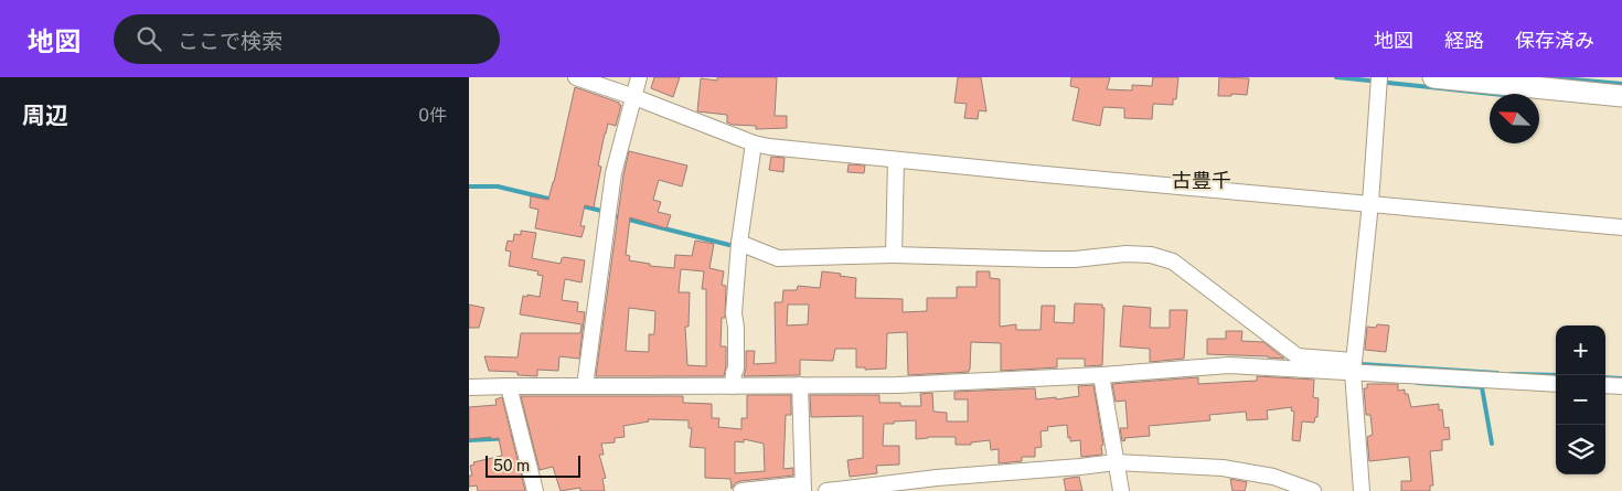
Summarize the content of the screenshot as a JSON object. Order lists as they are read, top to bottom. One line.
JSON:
{"districts":["古豊千"],"scale_bar":"50 m","north":"top left","page":{"header":"地図","search":"ここで検索","nav":["地図","経路","保存済み"],"heading":["周辺","0件"],"map_buttons":["+","−"],"scale":"50 m"}}
